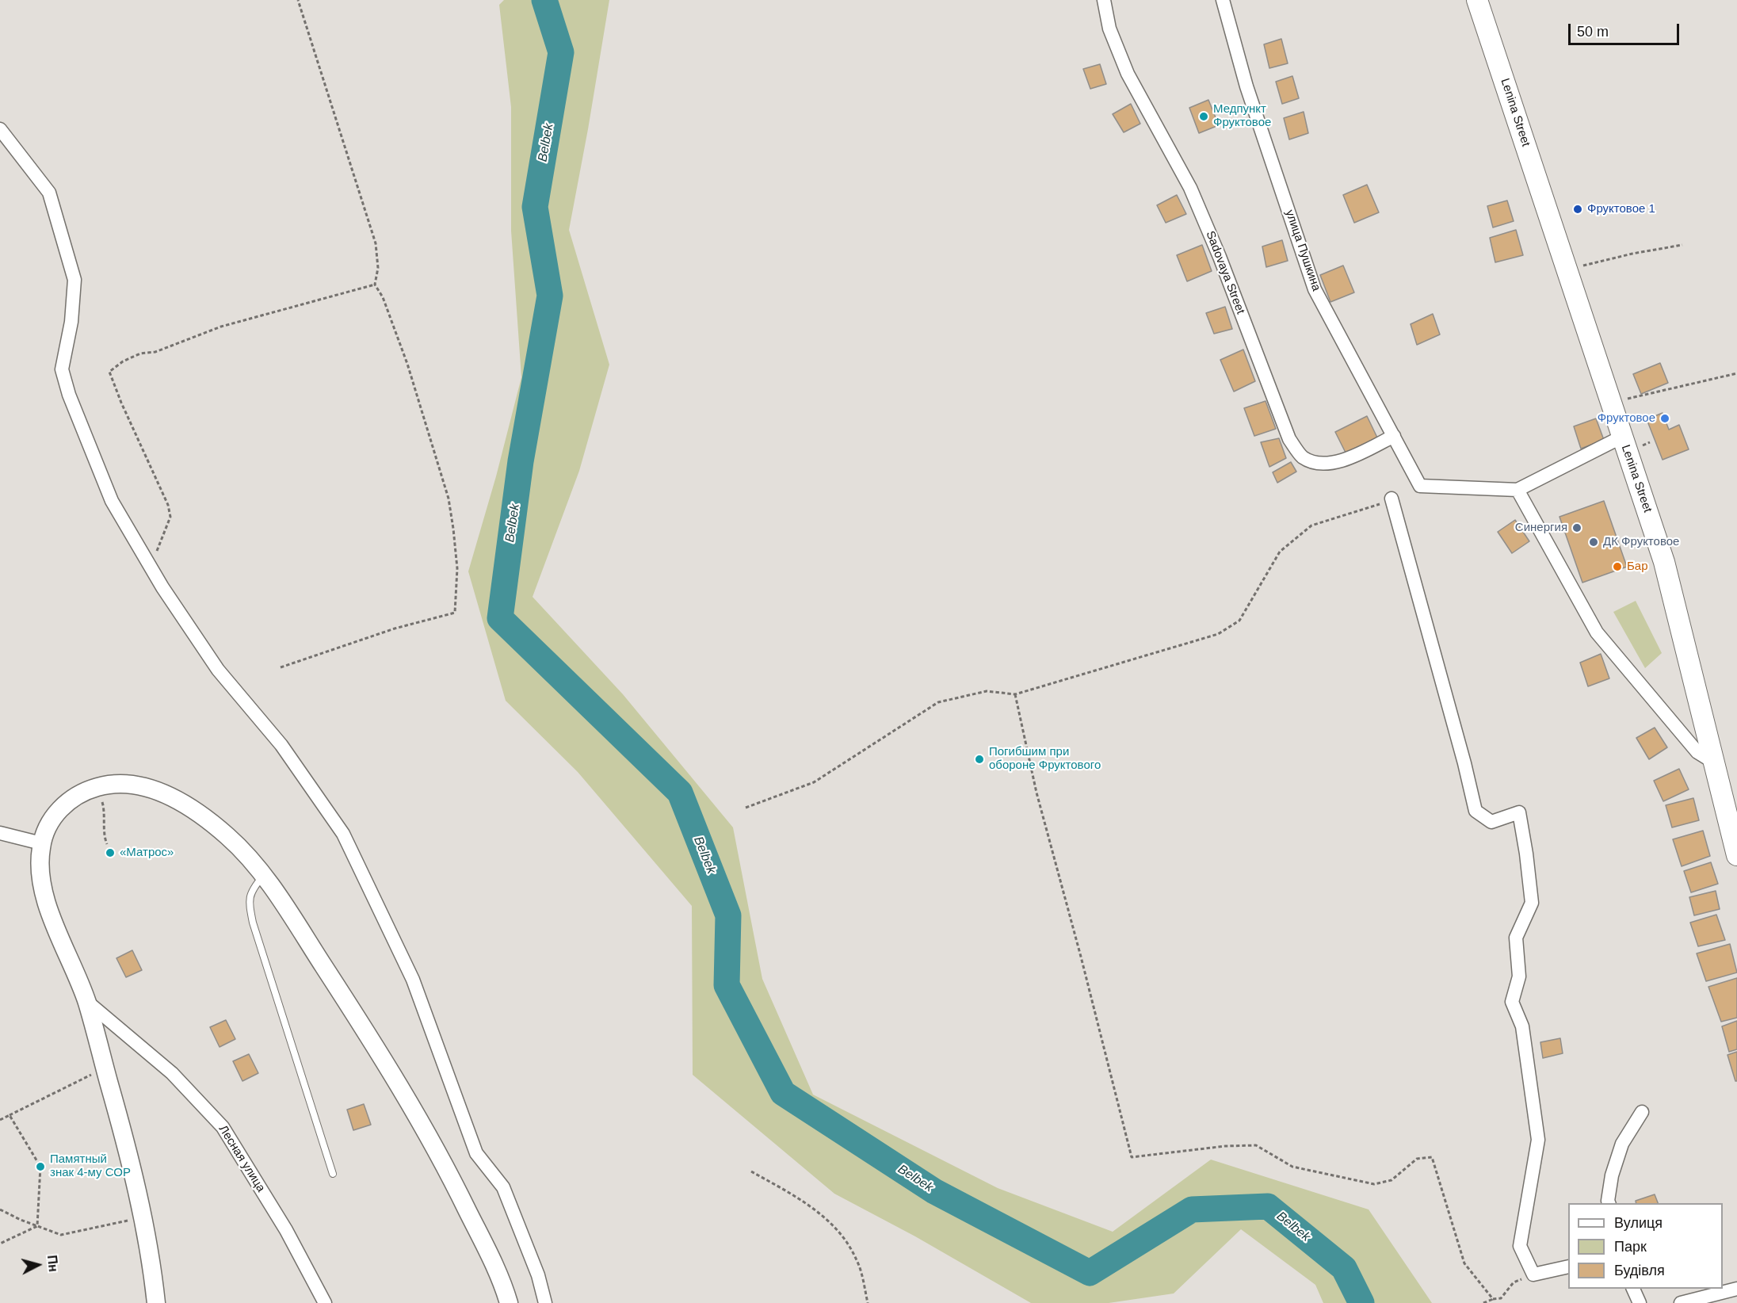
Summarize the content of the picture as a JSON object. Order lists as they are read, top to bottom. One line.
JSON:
{"streets":{"main road":["Lenina Street"],"street":["улица Пушкина","Sadovaya Street","Лесная улица"]},"crossings":[["улица Пушкина","Sadovaya Street"]],"water":["Belbek"],"places":["Медпункт Фруктовое","Фруктовое 1","Фруктовое","Синергия","ДК Фруктовое","Бар","Погибшим при обороне Фруктового","«Матрос»","Памятный знак 4-му СОР"],"legend":["Вулиця","Парк","Будівля"],"scale_bar":"50 m","north":"right"}
